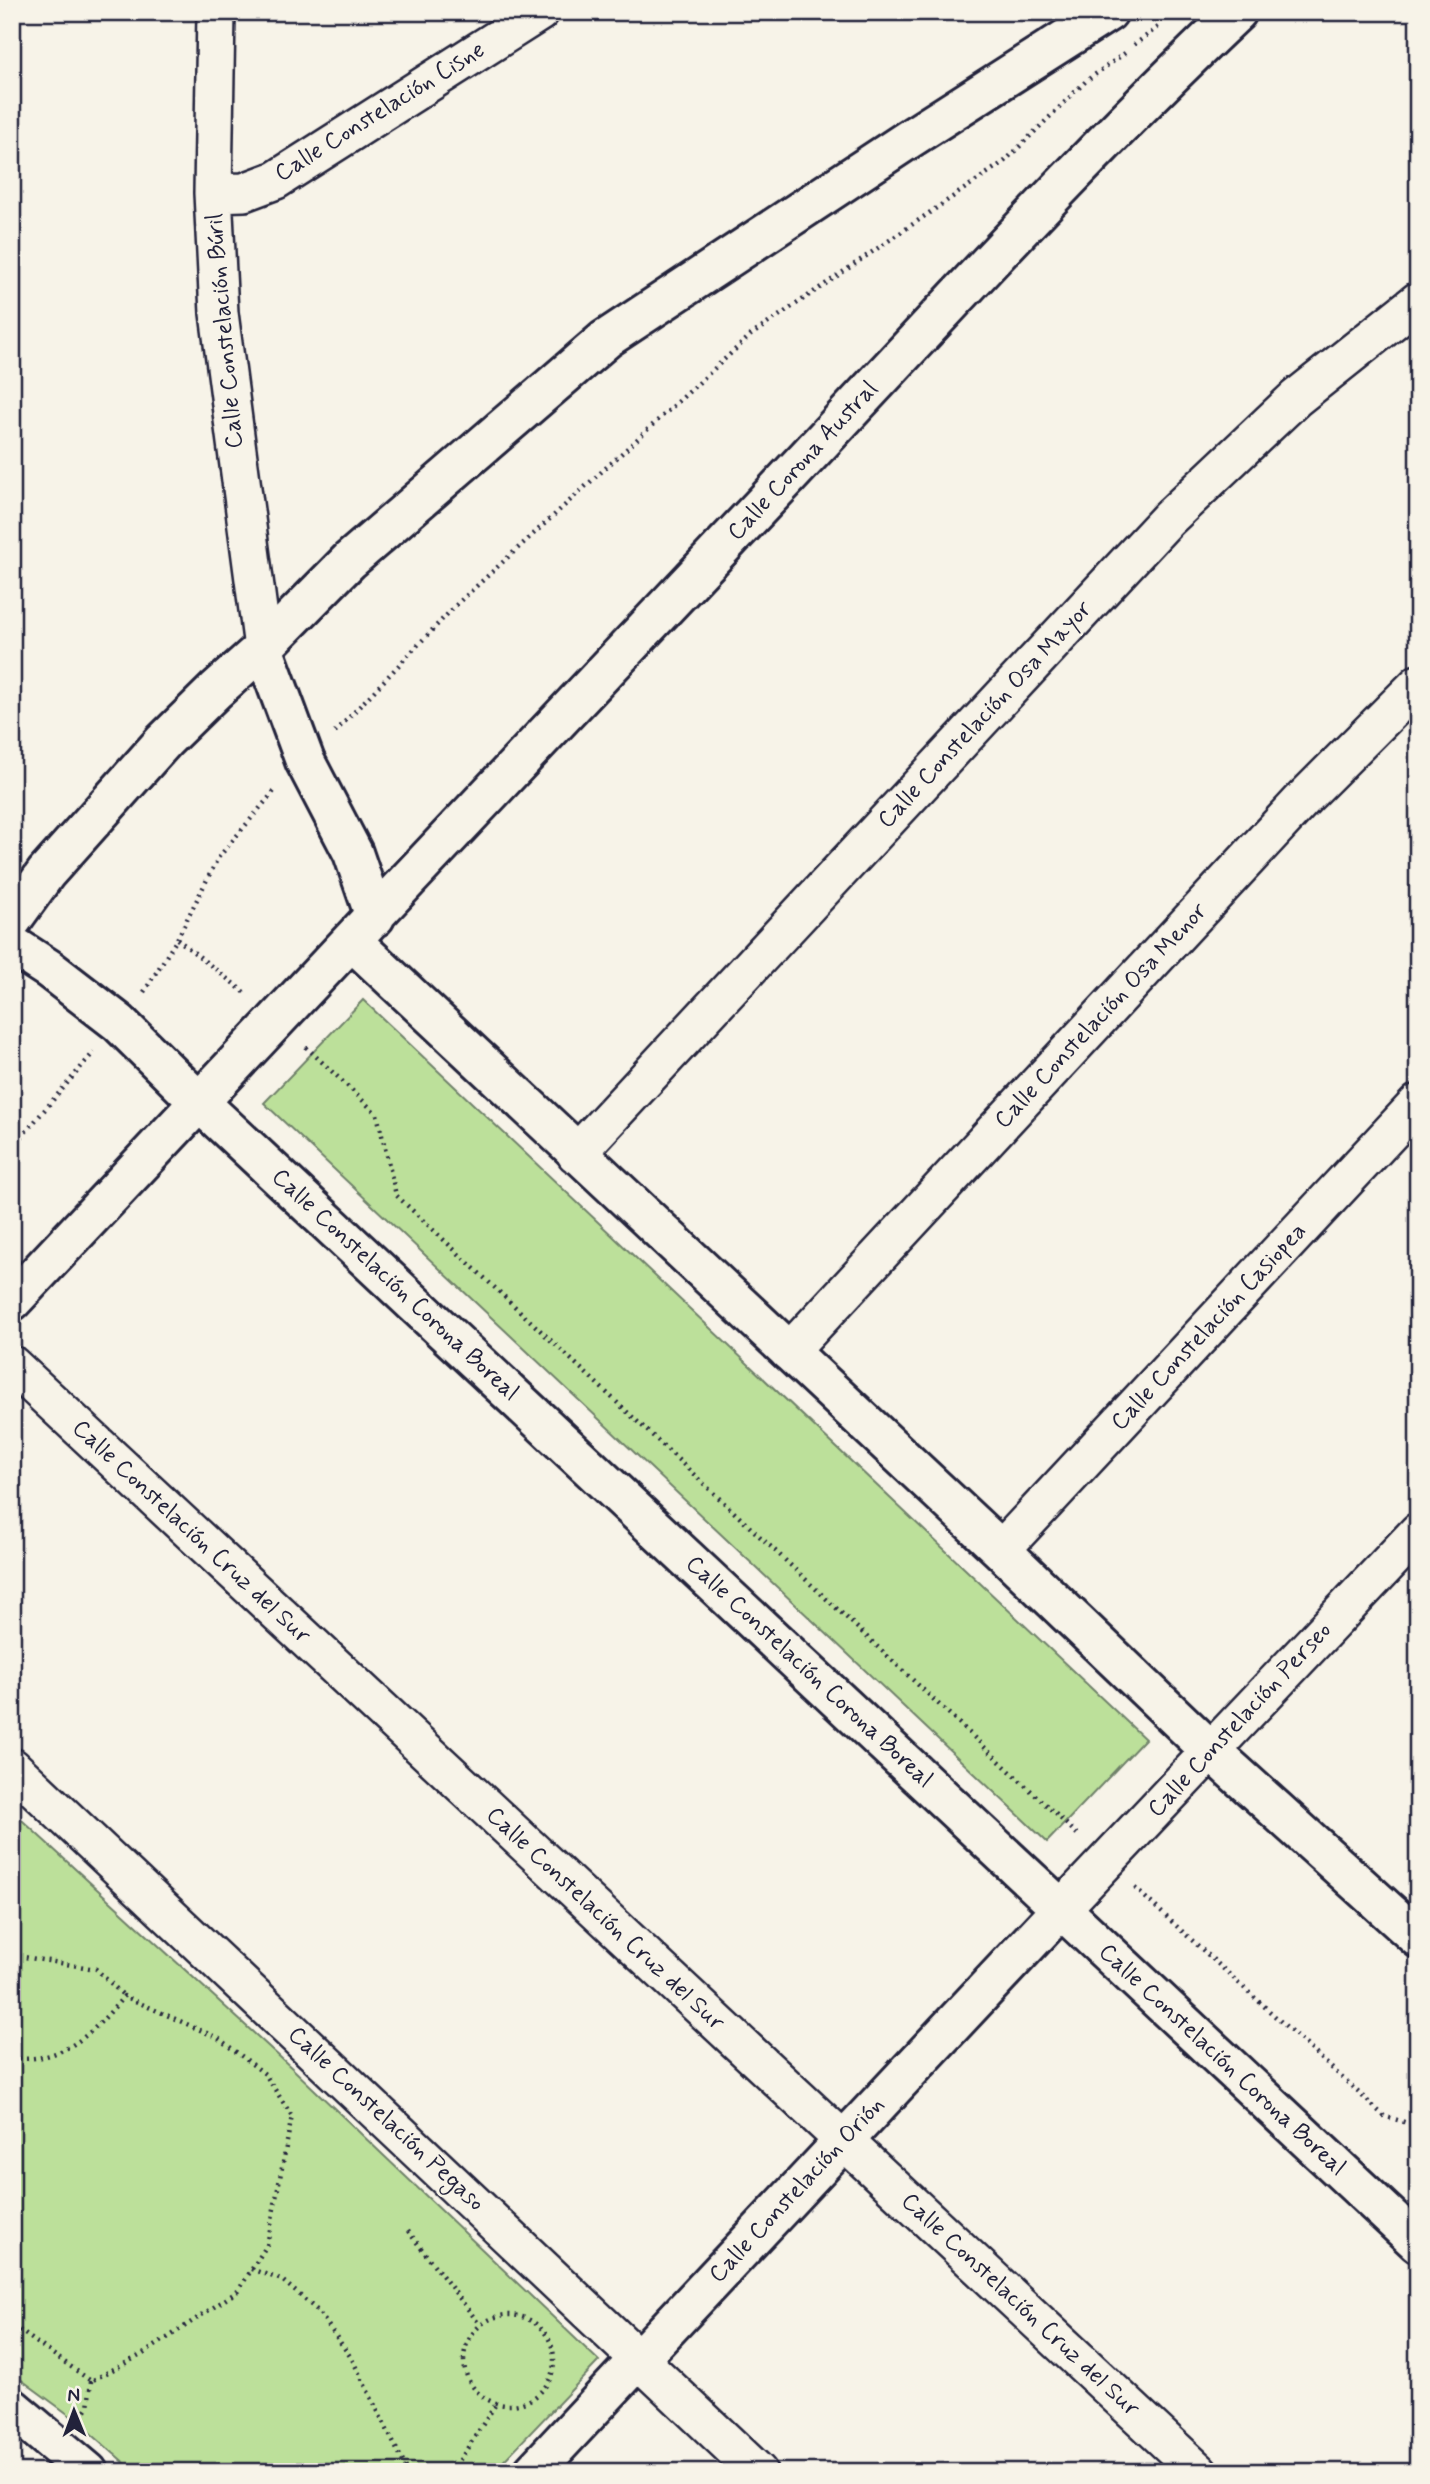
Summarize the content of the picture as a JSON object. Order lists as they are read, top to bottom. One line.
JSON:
{"streets":{"street":["Calle Constelación Cisne","Calle Constelación Búril","Calle Corona Austral","Calle Constelación Osa Mayor","Calle Constelación Osa Menor","Calle Constelación Corona Boreal","Calle Constelación Casiopea","Calle Constelación Cruz del Sur","Calle Constelación Perseo","Calle Constelación Pegaso","Calle Constelación Orión"]},"crossings":[["Calle Constelación Cisne","Calle Constelación Búril"],["Calle Corona Austral","Calle Constelación Corona Boreal"],["Calle Constelación Corona Boreal","Calle Constelación Perseo"],["Calle Constelación Corona Boreal","Calle Constelación Orión"],["Calle Constelación Cruz del Sur","Calle Constelación Orión"],["Calle Constelación Perseo","Calle Constelación Orión"],["Calle Constelación Pegaso","Calle Constelación Orión"]],"north":"top"}
